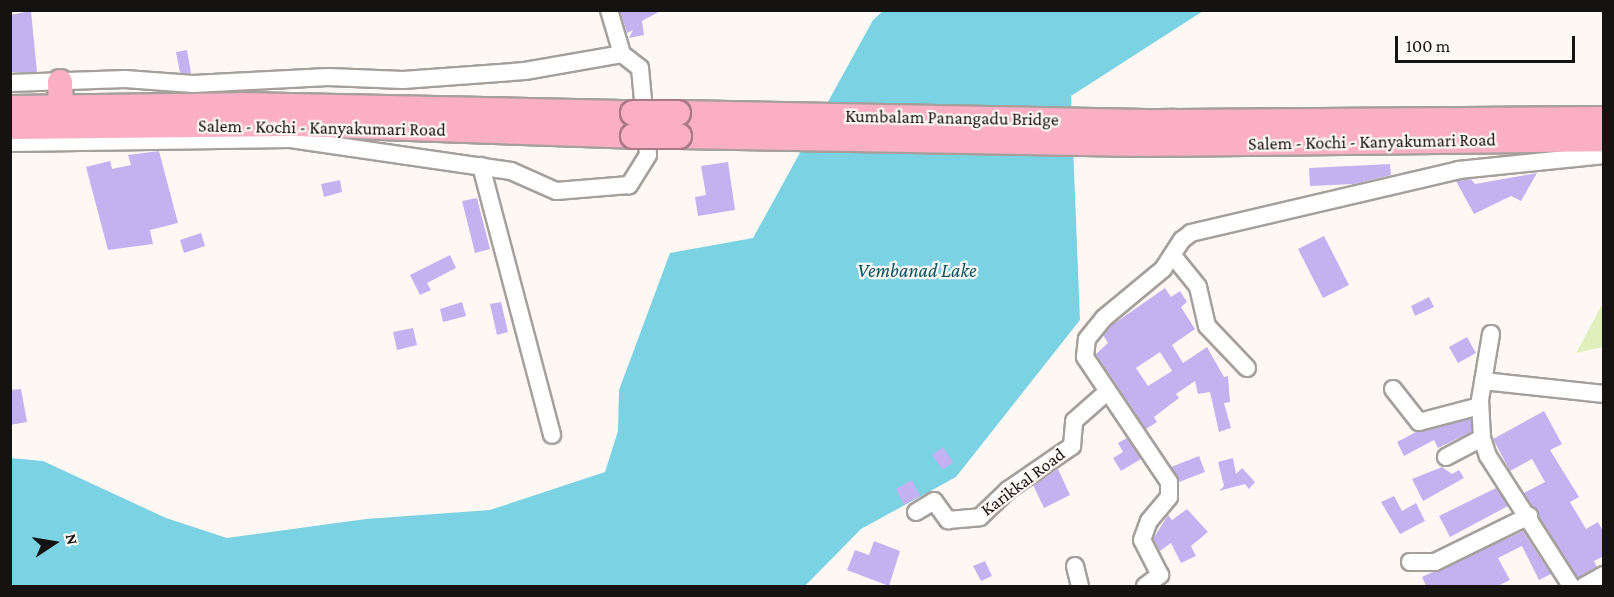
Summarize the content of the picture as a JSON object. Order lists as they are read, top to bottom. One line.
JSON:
{"streets":{"highway":["Kumbalam Panangadu Bridge","Salem - Kochi - Kanyakumari Road"],"street":["Karikkal Road"]},"crossings":[["Kumbalam Panangadu Bridge","Salem - Kochi - Kanyakumari Road"]],"water":["Vembanad Lake"],"scale_bar":"100 m","north":"right"}
